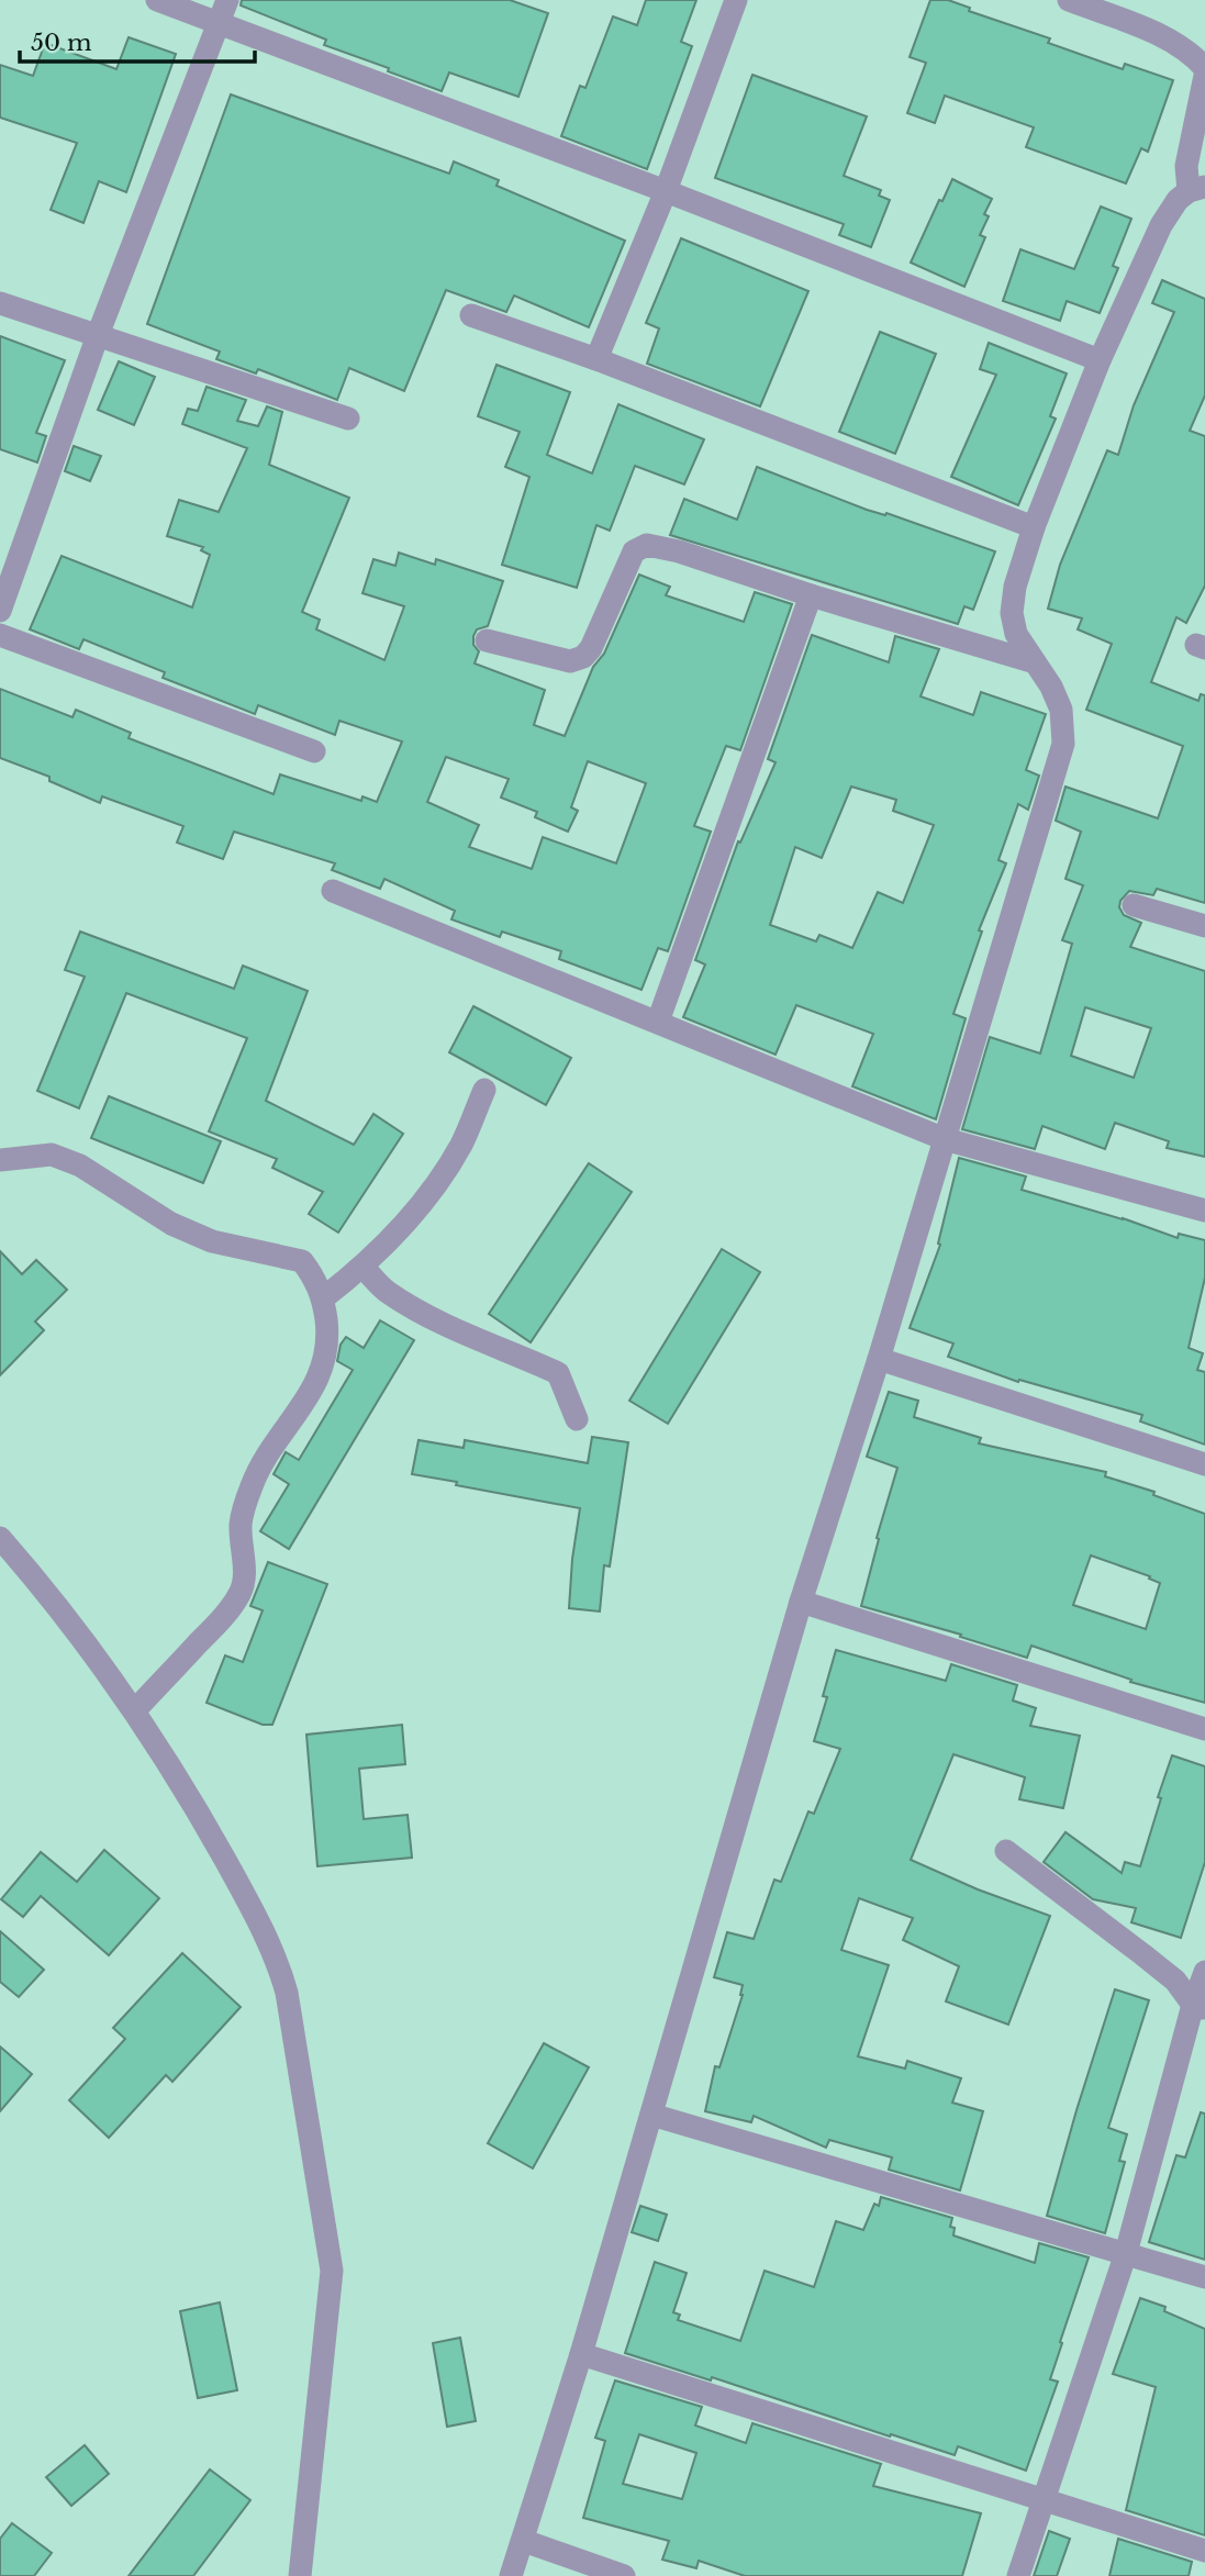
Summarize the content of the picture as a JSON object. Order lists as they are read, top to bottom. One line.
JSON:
{"scale_bar":"50 m"}
